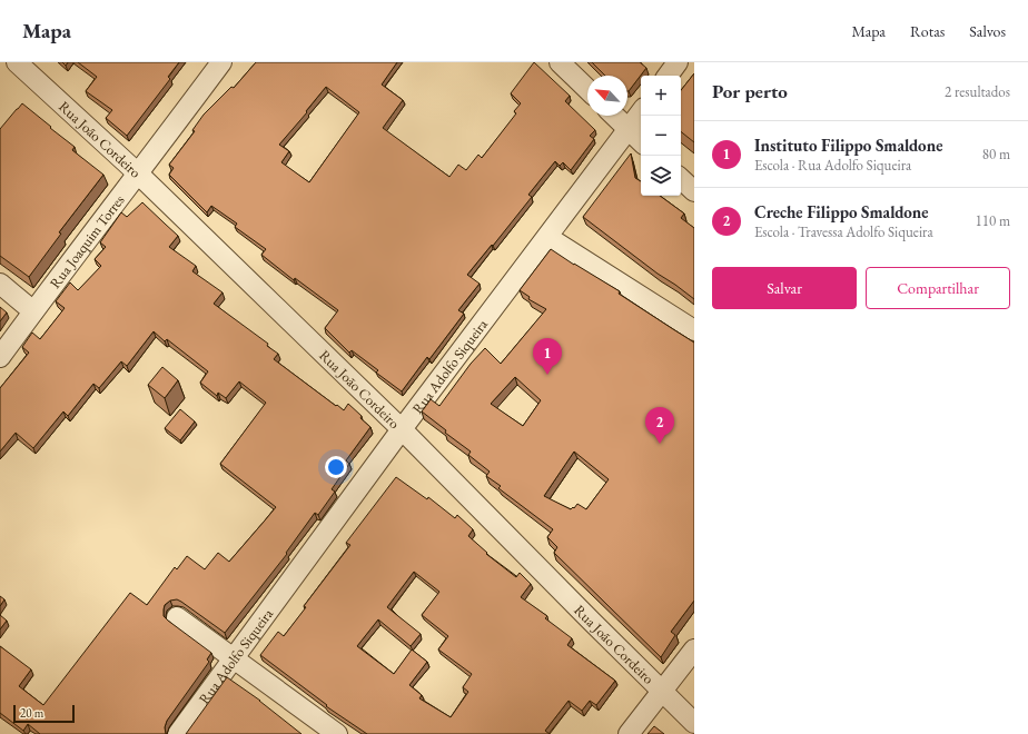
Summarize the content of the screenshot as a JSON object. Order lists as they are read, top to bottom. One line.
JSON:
{"streets":{"street":["Rua João Cordeiro","Rua Joaquim Torres","Rua Adolfo Siqueira"]},"crossings":[["Rua João Cordeiro","Rua Joaquim Torres"],["Rua João Cordeiro","Rua Adolfo Siqueira"]],"scale_bar":"20 m","north":"top left","page":{"header":"Mapa","nav":["Mapa","Rotas","Salvos"],"heading":["Por perto","2 resultados"],"map_buttons":["+","−"],"list":[{"mark":"1","name":"Instituto Filippo Smaldone","note":"Escola · Rua Adolfo Siqueira","value":"80 m"},{"mark":"2","name":"Creche Filippo Smaldone","note":"Escola · Travessa Adolfo Siqueira","value":"110 m"}],"buttons":["Salvar","Compartilhar"],"pins":["1","2"],"scale":"20 m"}}
